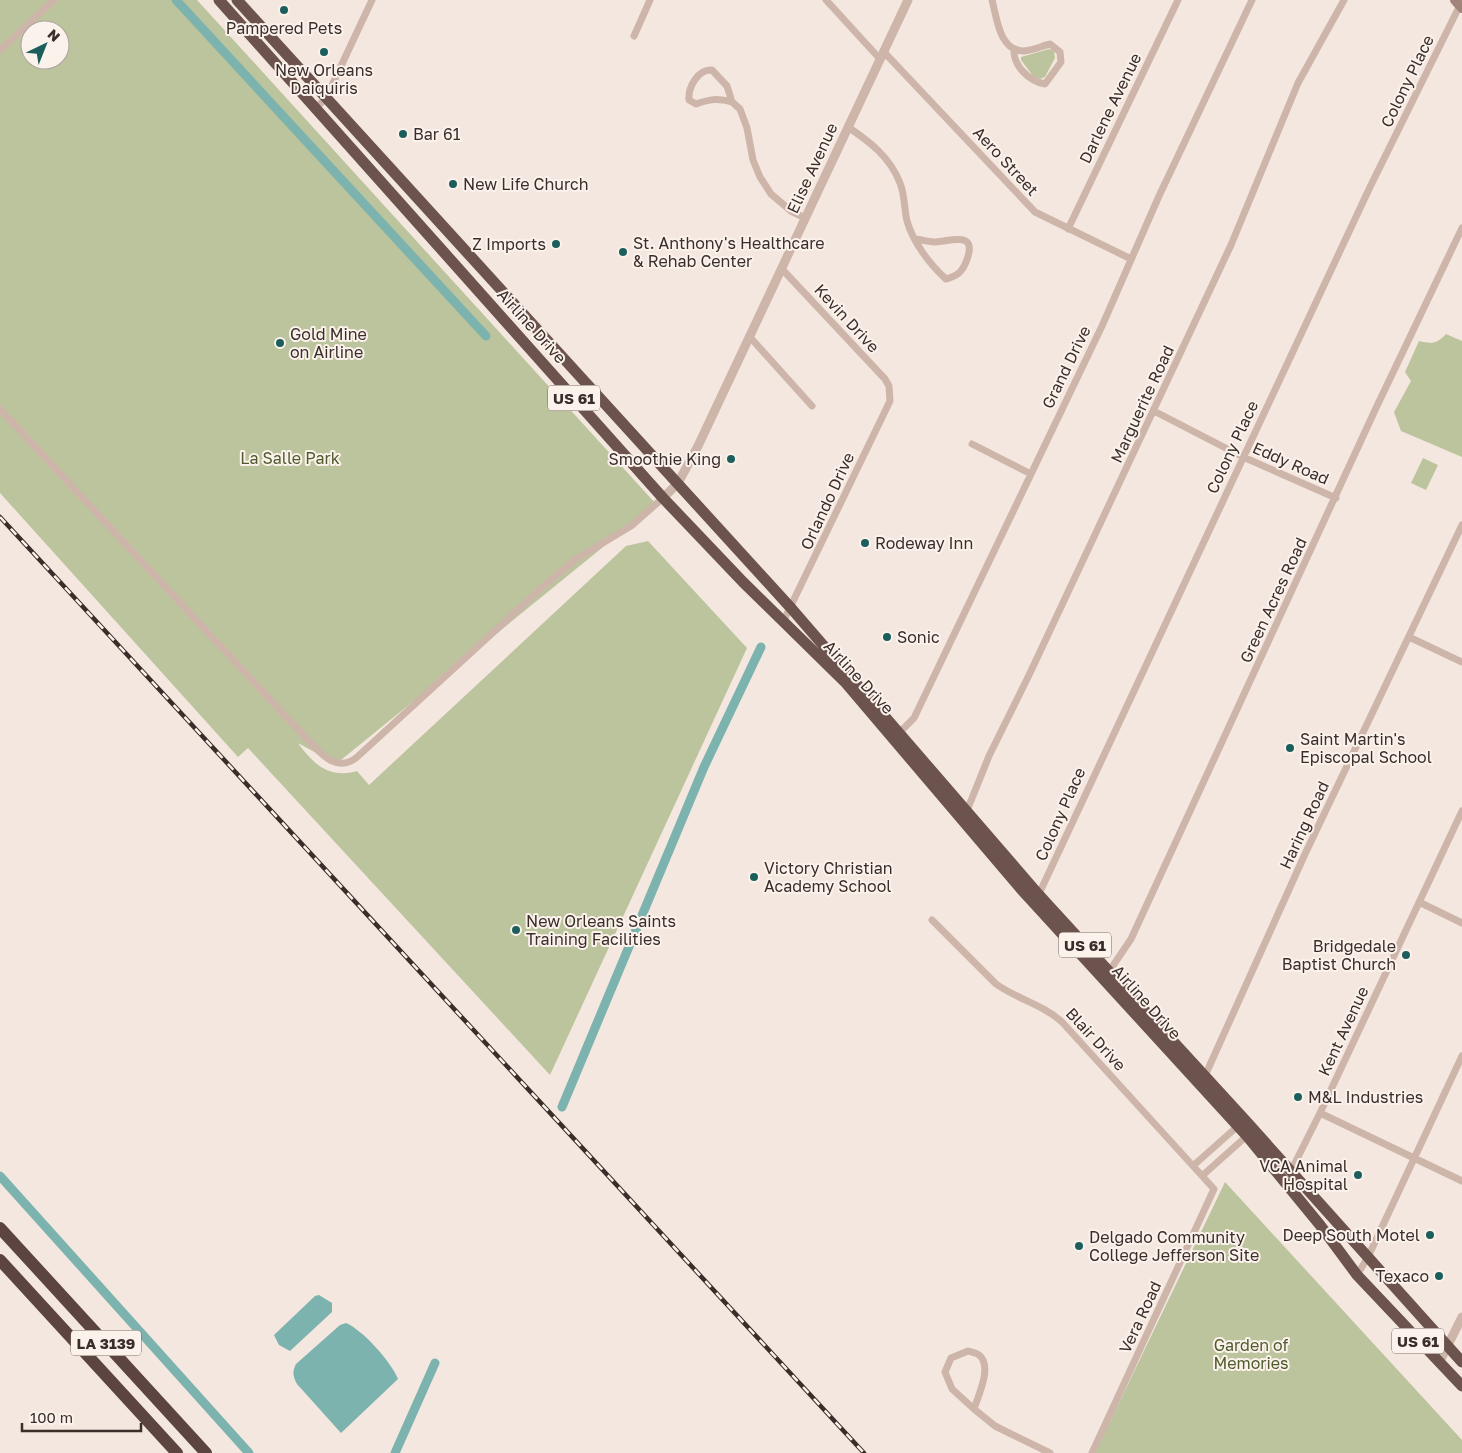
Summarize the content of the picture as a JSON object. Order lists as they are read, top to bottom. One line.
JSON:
{"streets":{"highway":["Airline Drive","US 61","LA 3139"],"street":["Colony Place","Darlene Avenue","Aero Street","Elise Avenue","Kevin Drive","Grand Drive","Marguerite Road","Eddy Road","Orlando Drive","Green Acres Road","Haring Road","Kent Avenue","Blair Drive","Vera Road"]},"crossings":[["Colony Place","Airline Drive"],["Colony Place","Eddy Road"],["Darlene Avenue","Aero Street"],["Aero Street","Elise Avenue"],["Aero Street","Grand Drive"],["Elise Avenue","Kevin Drive"],["Elise Avenue","Airline Drive"],["Kevin Drive","Orlando Drive"],["Airline Drive","Grand Drive"],["Airline Drive","Marguerite Road"],["Airline Drive","Orlando Drive"],["Airline Drive","Green Acres Road"],["Airline Drive","Haring Road"],["Airline Drive","Kent Avenue"],["Marguerite Road","Eddy Road"],["Eddy Road","Green Acres Road"],["Blair Drive","Vera Road"]],"parks":["La Salle Park","Garden of Memories"],"places":["Pampered Pets","New Orleans Daiquiris","Bar 61","New Life Church","Z Imports","St. Anthony's Healthcare & Rehab Center","Gold Mine on Airline","Smoothie King","Rodeway Inn","Sonic","Saint Martin's Episcopal School","Victory Christian Academy School","New Orleans Saints Training Facilities","Bridgedale Baptist Church","M&L Industries","VCA Animal Hospital","Deep South Motel","Delgado Community College Jefferson Site","Texaco"],"scale_bar":"100 m","north":"top right"}
